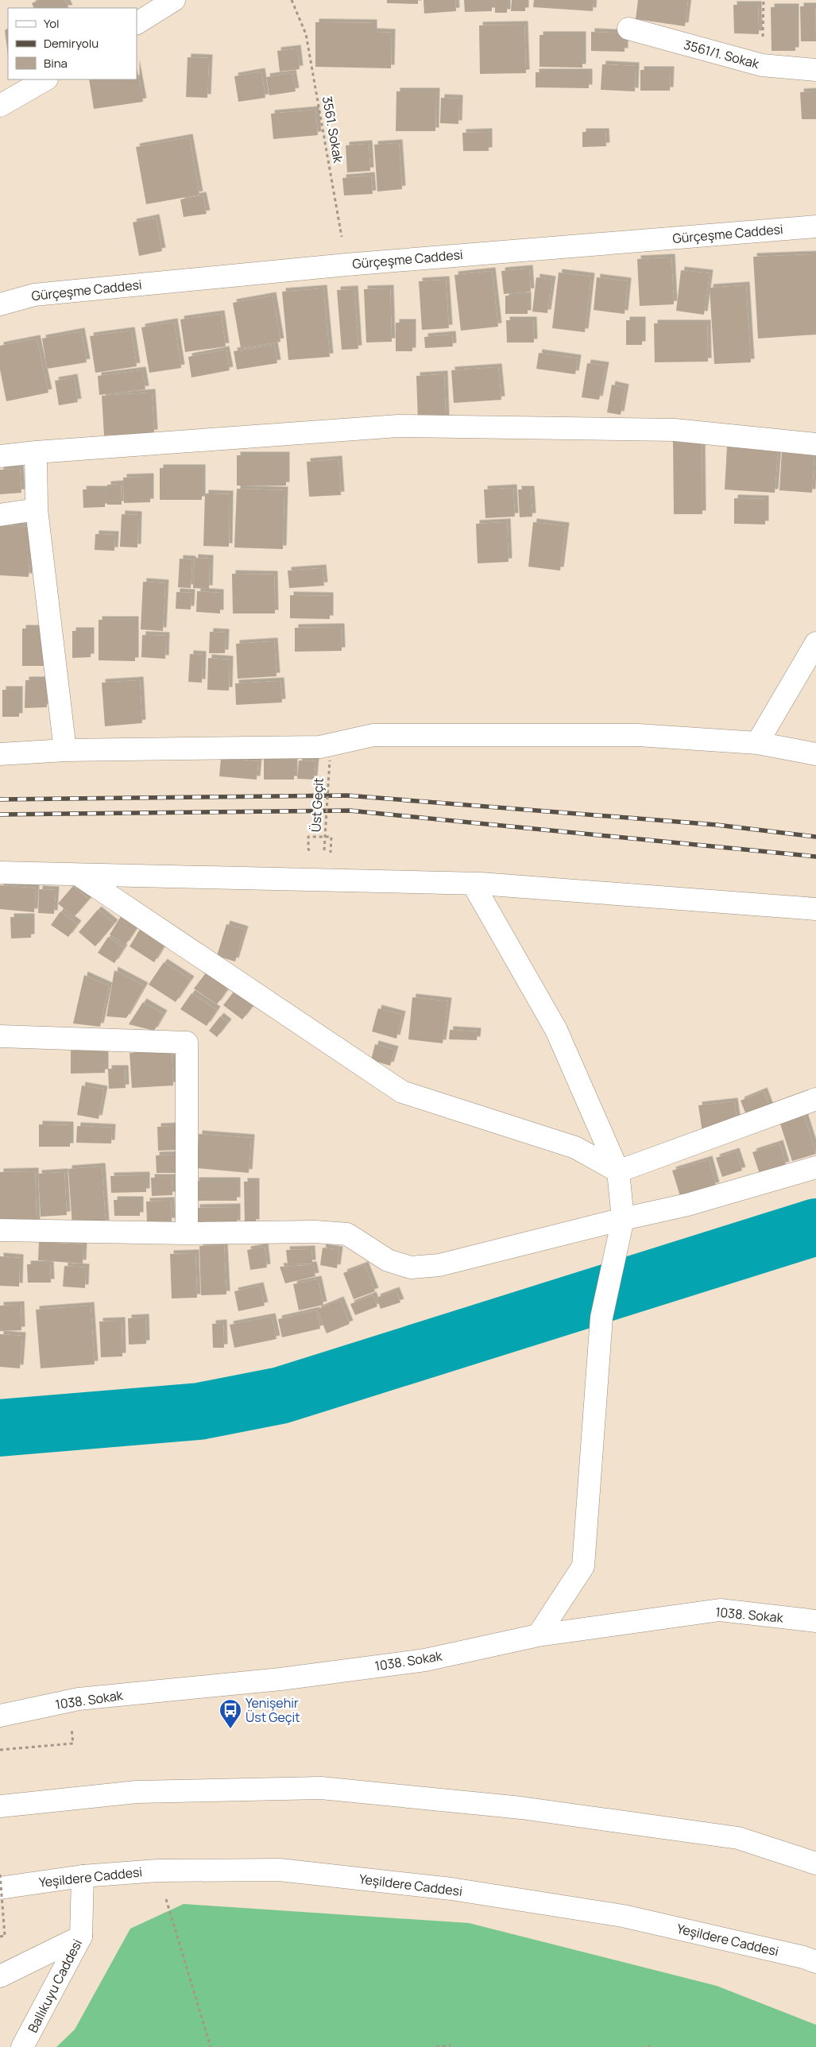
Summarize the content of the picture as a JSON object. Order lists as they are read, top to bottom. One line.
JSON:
{"streets":{"main road":["3561/1. Sokak","Gürçeşme Caddesi","1038. Sokak","Yeşildere Caddesi","Ballıkuyu Caddesi"],"path":["3561. Sokak","Üst Geçit"]},"crossings":[["3561. Sokak","Gürçeşme Caddesi"],["Yeşildere Caddesi","Ballıkuyu Caddesi"]],"places":{"bus stop":["Yenişehir Üst Geçit"]},"legend":["Yol","Demiryolu","Bina"]}
